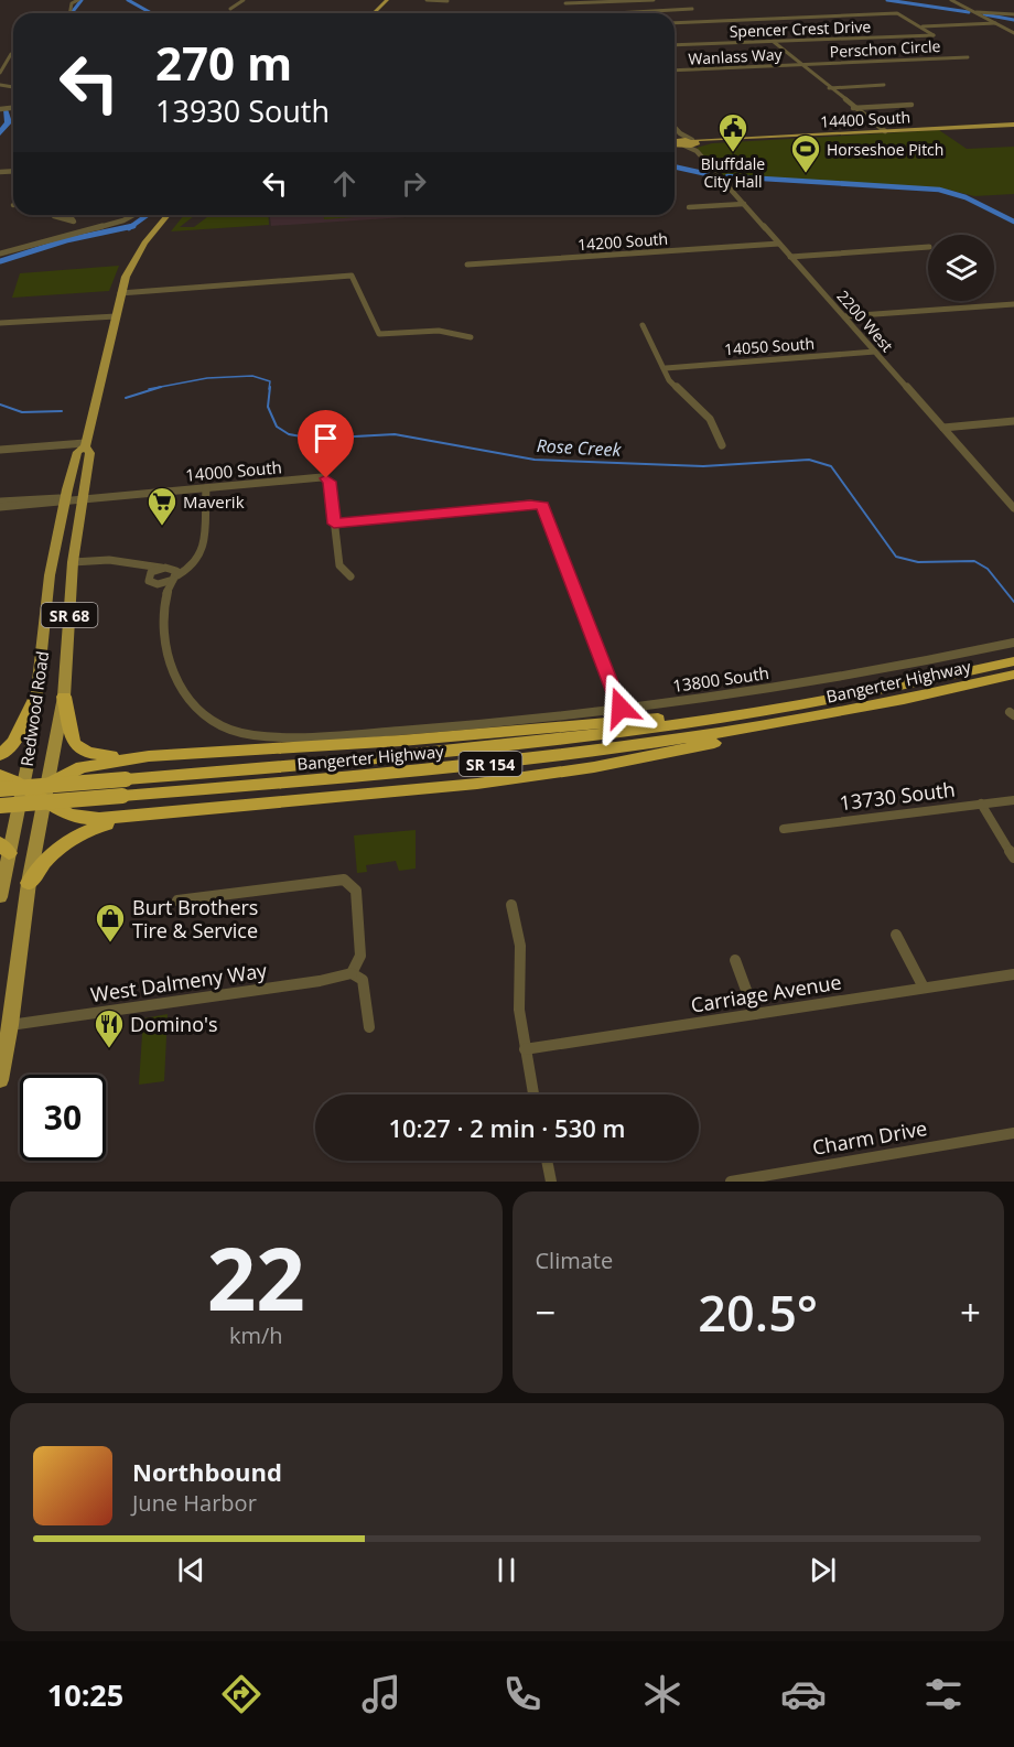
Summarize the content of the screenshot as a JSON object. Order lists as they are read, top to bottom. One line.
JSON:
{"streets":{"highway":["Bangerter Highway","SR 154"],"main road":["14400 South","SR 68","Redwood Road"],"street":["Spencer Crest Drive","Perschon Circle","Wanlass Way","14200 South","2200 West","14050 South","14000 South","13800 South","13730 South","West Dalmeny Way","Carriage Avenue","Charm Drive"]},"crossings":[["Perschon Circle","Wanlass Way"],["14400 South","2200 West"],["14200 South","2200 West"],["2200 West","14050 South"],["14000 South","Redwood Road"],["SR 68","Redwood Road"],["SR 68","West Dalmeny Way"]],"water":["Rose Creek"],"places":{"public building":["Bluffdale City Hall"],"sports":["Horseshoe Pitch"],"supermarket":["Maverik"],"shop":["Burt Brothers Tire & Service"],"restaurant":["Domino's"]},"page":{"turn":["270 m","13930 South"],"limit":"30","trip":"10:27 · 2 min · 530 m","tile":[["22","km/h"],"Climate"],"heat":["−","20.5°","+"],"song":["Northbound","June Harbor"],"tabs":"10:25"}}
